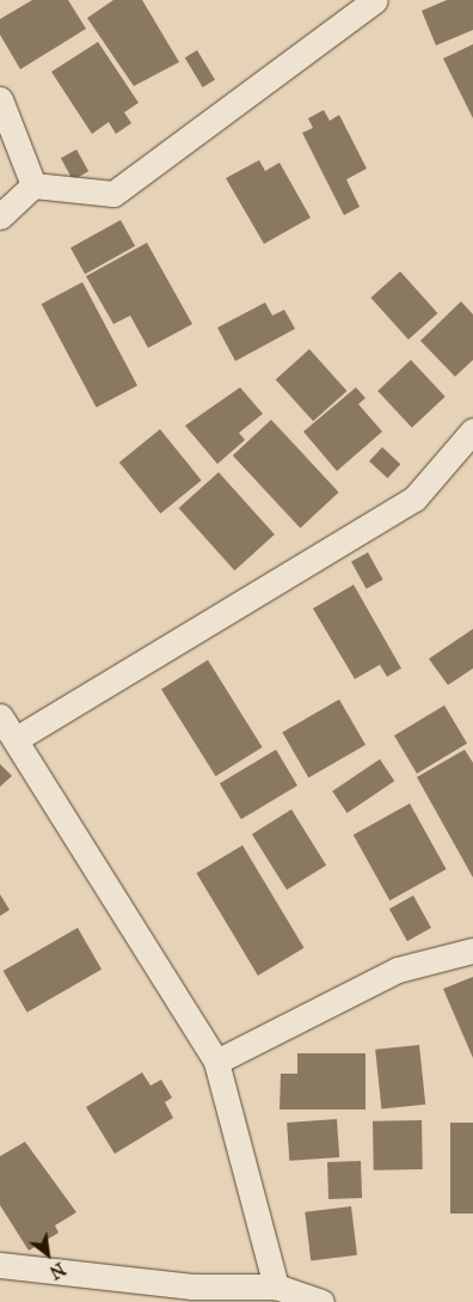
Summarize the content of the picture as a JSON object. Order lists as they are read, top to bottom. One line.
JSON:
{"north":"bottom right"}
